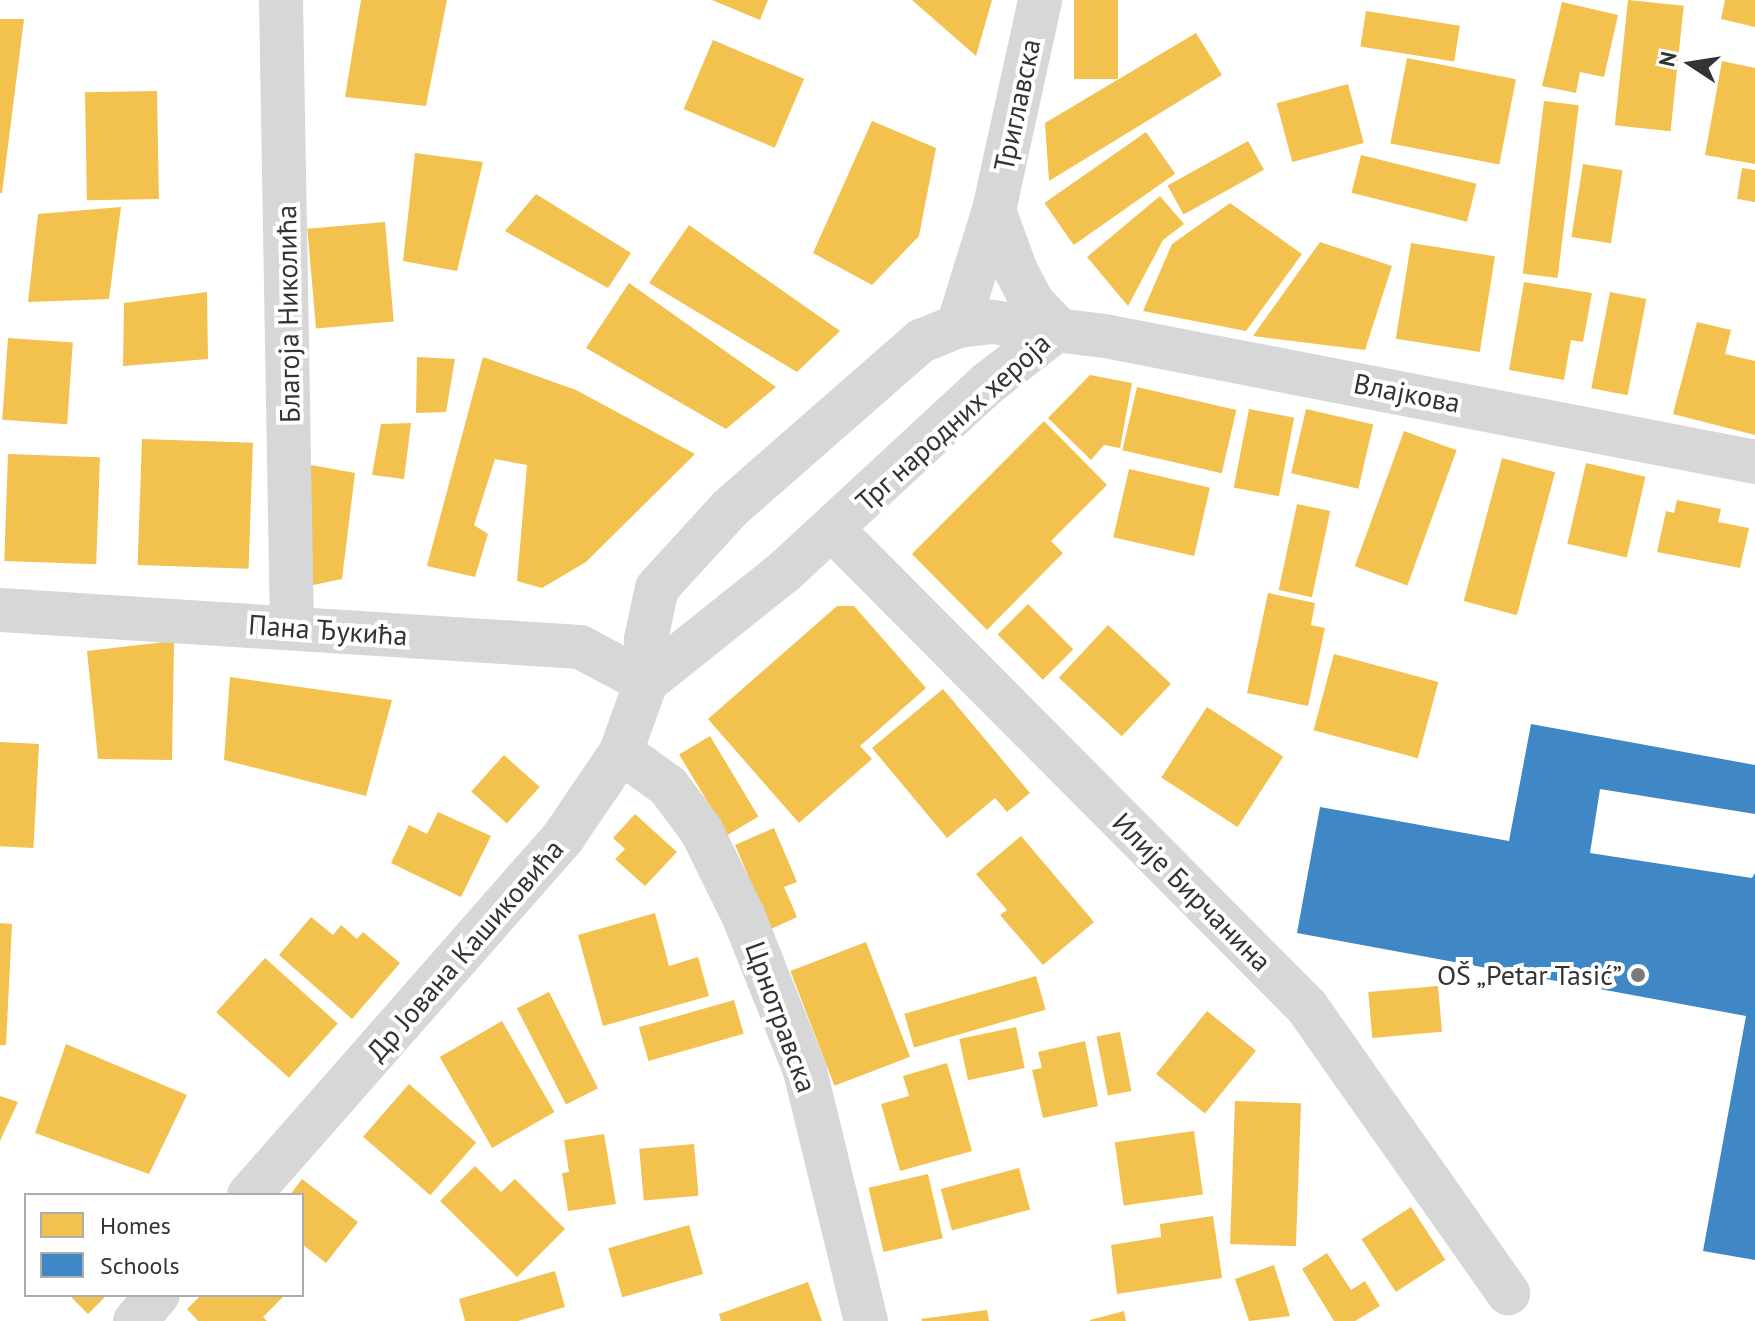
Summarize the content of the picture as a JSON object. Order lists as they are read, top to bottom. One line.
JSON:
{"streets":{"street":["Триглавска","Благоја Николића","Влајкова","Трг народних хероја","Пана Ђукића","Илије Бирчанина","Др Јована Кашиковића","Црнотравска"]},"crossings":[["Триглавска","Влајкова"],["Триглавска","Трг народних хероја"],["Благоја Николића","Пана Ђукића"],["Влајкова","Трг народних хероја"],["Трг народних хероја","Пана Ђукића"],["Трг народних хероја","Илије Бирчанина"],["Трг народних хероја","Др Јована Кашиковића"],["Пана Ђукића","Др Јована Кашиковића"],["Др Јована Кашиковића","Црнотравска"]],"places":["OŠ „Petar Tasić”"],"legend":["Homes","Schools"],"north":"left"}
